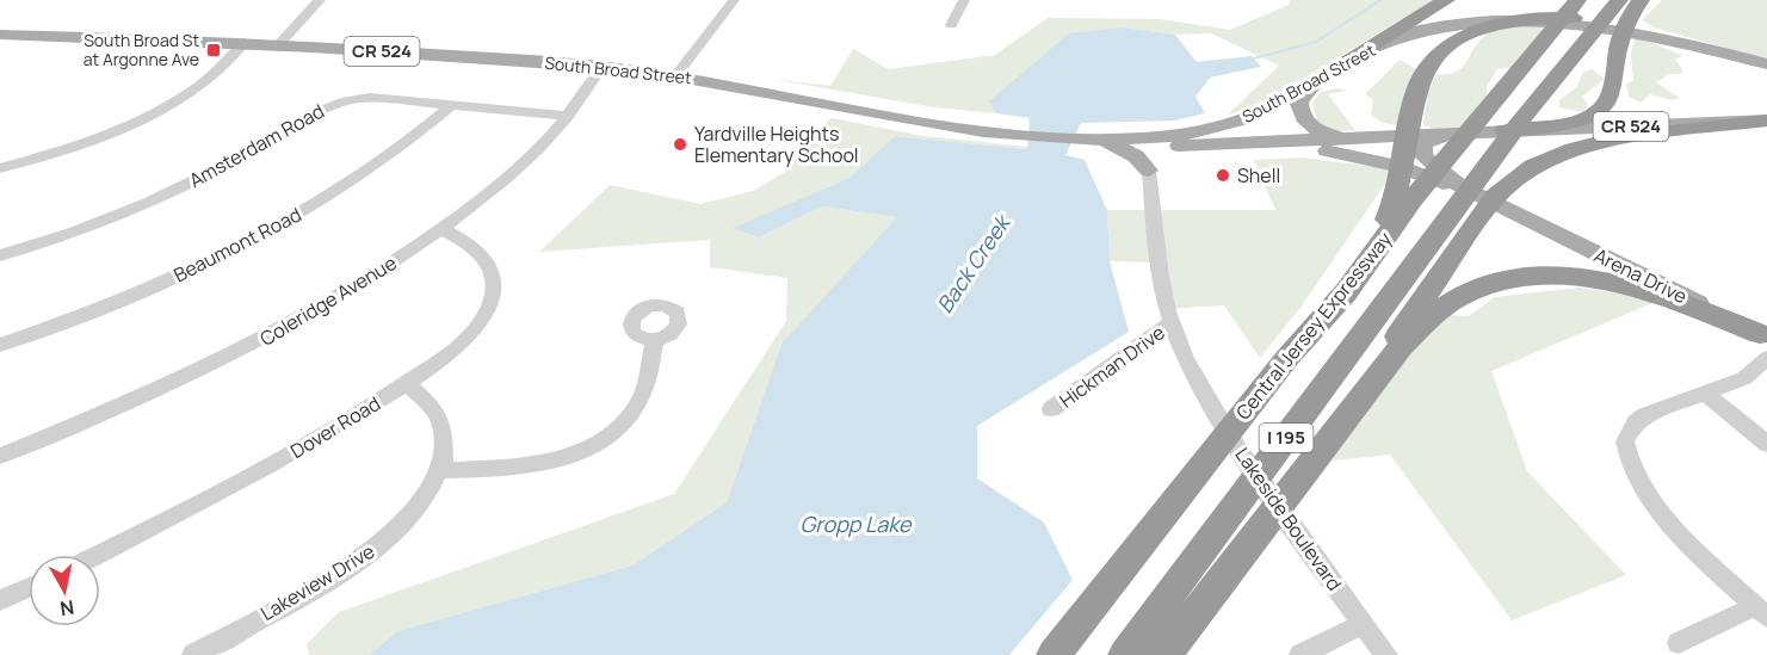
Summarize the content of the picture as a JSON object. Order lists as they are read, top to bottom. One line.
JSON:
{"streets":{"highway":["Central Jersey Expressway","I 195"],"main road":["CR 524","South Broad Street","Arena Drive"],"street":["Amsterdam Road","Beaumont Road","Coleridge Avenue","Hickman Drive","Dover Road","Lakeside Boulevard","Lakeview Drive"]},"crossings":[["South Broad Street","Coleridge Avenue"],["South Broad Street","Central Jersey Expressway"],["Amsterdam Road","Beaumont Road"],["Amsterdam Road","Coleridge Avenue"],["Coleridge Avenue","Dover Road"],["Hickman Drive","Lakeside Boulevard"],["Dover Road","Lakeview Drive"]],"water":["Back Creek","Gropp Lake"],"places":{"transit":["South Broad St at Argonne Ave"],"other":["Yardville Heights Elementary School","Shell"]},"north":"bottom"}
